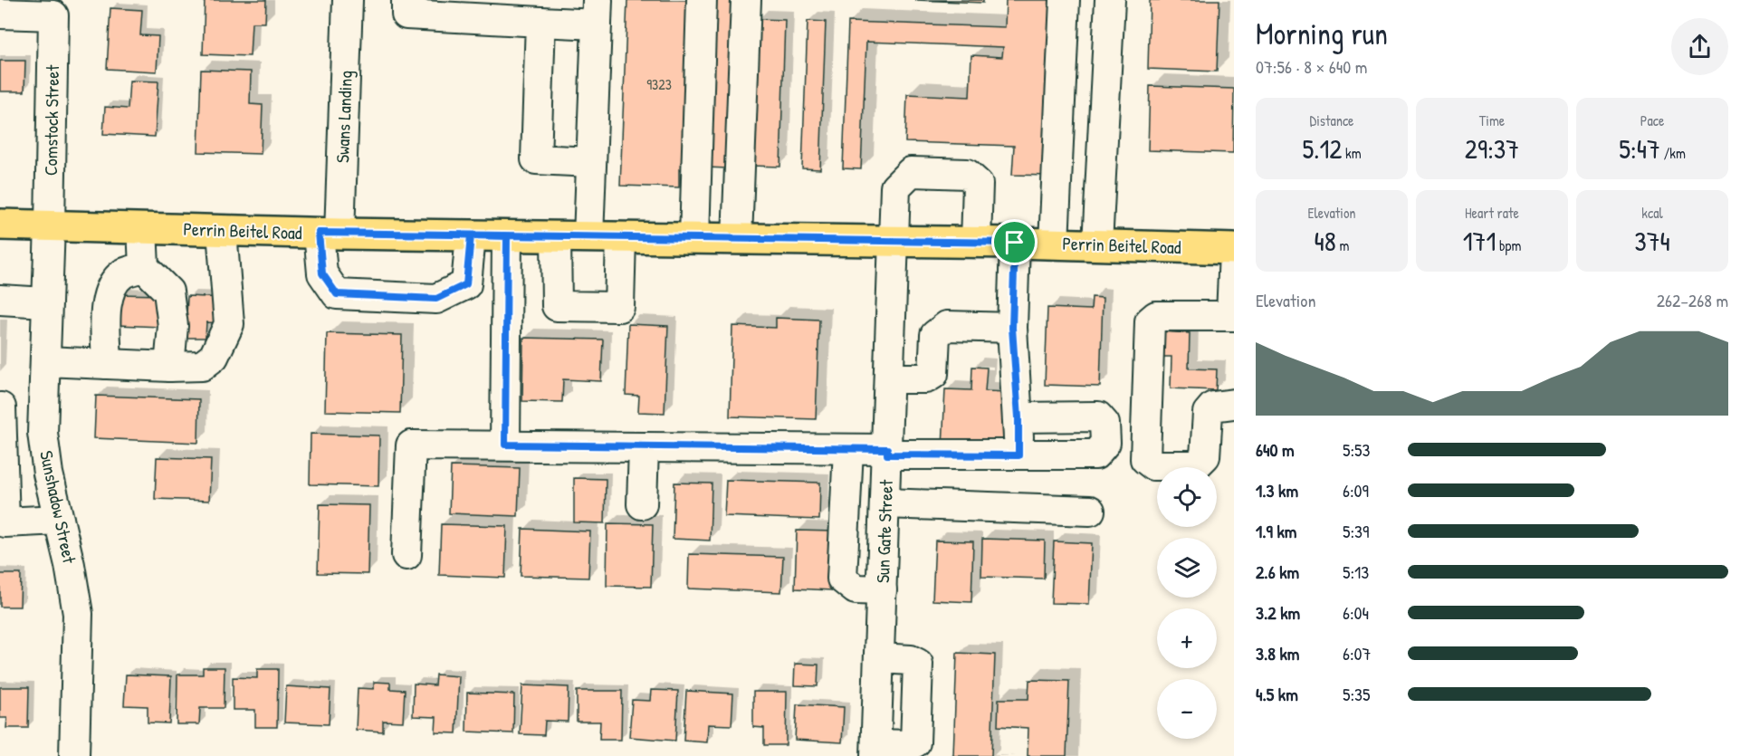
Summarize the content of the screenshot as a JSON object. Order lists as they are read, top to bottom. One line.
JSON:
{"streets":{"main road":["Perrin Beitel Road"],"street":["Swans Landing","Comstock Street","Sunshadow Street","Sun Gate Street"]},"crossings":[["Swans Landing","Perrin Beitel Road"],["Comstock Street","Perrin Beitel Road"],["Comstock Street","Sunshadow Street"],["Perrin Beitel Road","Sunshadow Street"],["Perrin Beitel Road","Sun Gate Street"]],"house_numbers":["9323"],"page":{"heading":["Morning run","07:56 · 8 × 640 m"],"stats":[["Distance","5.12 km"],["Time","29:37"],["Pace","5:47 /km"],["Elevation","48 m"],["Heart rate","171 bpm"],["kcal","374"]],"chart":["Elevation","262–268 m"],"list":[{"name":"640 m","note":"5:53"},{"name":"1.3 km","note":"6:09"},{"name":"1.9 km","note":"5:39"},{"name":"2.6 km","note":"5:13"},{"name":"3.2 km","note":"6:04"},{"name":"3.8 km","note":"6:07"},{"name":"4.5 km","note":"5:35"}],"map_buttons":["+","−"]}}
